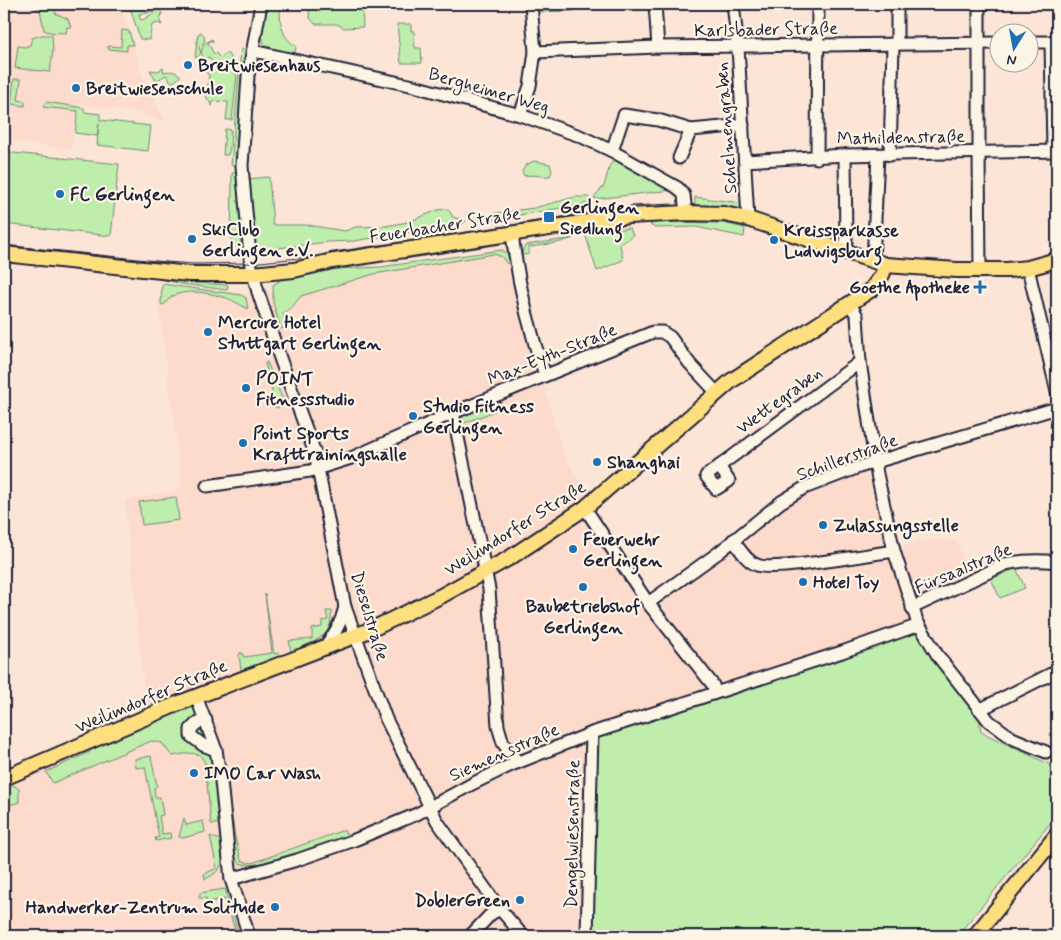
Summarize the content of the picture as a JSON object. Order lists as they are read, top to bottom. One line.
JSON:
{"streets":{"main road":["Feuerbacher Straße","Weilimdorfer Straße"],"street":["Karlsbader Straße","Bergheimer Weg","Schelmengraben","Mathildenstraße","Max-Eyth-Straße","Wettegraben","Schillerstraße","Fürsaalstraße","Dieselstraße","Siemensstraße","Dengelwiesenstraße"]},"crossings":[["Karlsbader Straße","Schelmengraben"],["Bergheimer Weg","Feuerbacher Straße"],["Bergheimer Weg","Dieselstraße"],["Schelmengraben","Mathildenstraße"],["Schelmengraben","Feuerbacher Straße"],["Feuerbacher Straße","Weilimdorfer Straße"],["Feuerbacher Straße","Dieselstraße"],["Max-Eyth-Straße","Weilimdorfer Straße"],["Max-Eyth-Straße","Dieselstraße"],["Weilimdorfer Straße","Dieselstraße"],["Dieselstraße","Siemensstraße"],["Siemensstraße","Dengelwiesenstraße"]],"places":{"other":["Breitwiesenhaus","Breitwiesenschule","FC Gerlingen","SkiClub Gerlingen e.V.","Kreissparkasse Ludwigsburg","Mercure Hotel Stuttgart Gerlingen","POINT Fitnessstudio","Studio Fitness Gerlingen","Point Sports Krafttrainingshalle","Shanghai","Zulassungsstelle","Feuerwehr Gerlingen","Hotel Toy","Baubetriebshof Gerlingen","IMO Car Wash","DoblerGreen","Handwerker-Zentrum Solitude"],"transit":["Gerlingen Siedlung"],"health":["Goethe Apotheke"]},"north":"bottom"}
